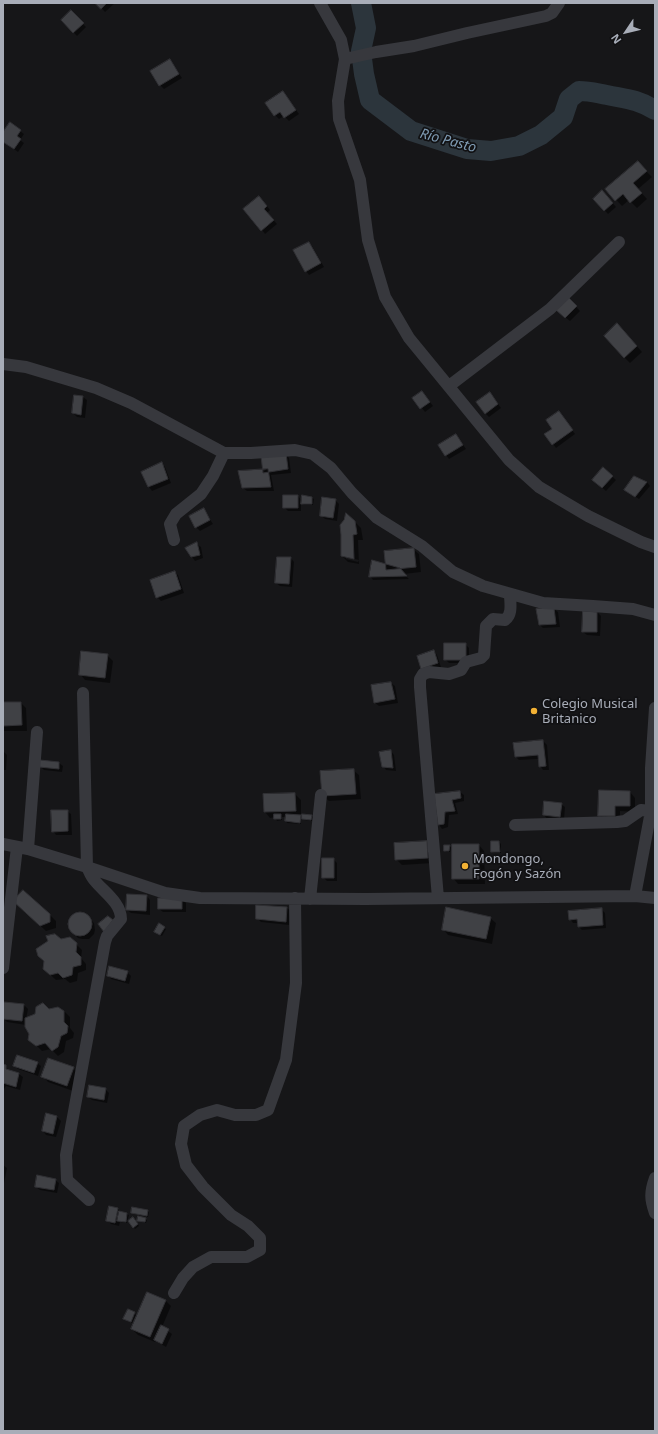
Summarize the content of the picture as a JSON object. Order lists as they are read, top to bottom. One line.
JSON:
{"water":["Río Pasto"],"places":["Colegio Musical Britanico","Mondongo, Fogón y Sazón"],"north":"bottom left"}
